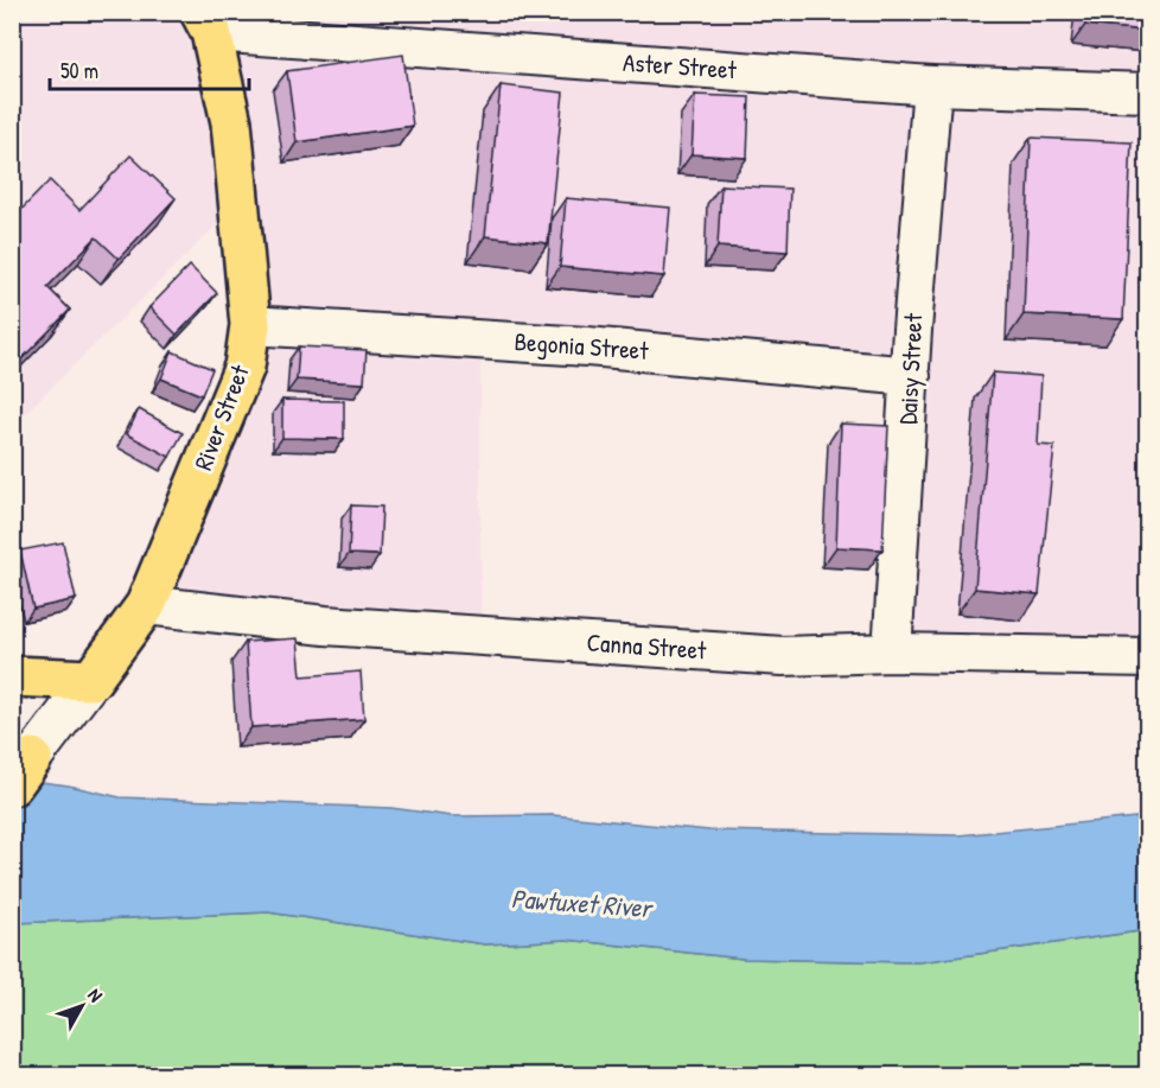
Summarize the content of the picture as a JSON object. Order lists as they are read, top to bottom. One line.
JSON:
{"streets":{"main road":["River Street"],"street":["Aster Street","Begonia Street","Daisy Street","Canna Street"]},"crossings":[["Aster Street","Daisy Street"],["Aster Street","River Street"],["Begonia Street","Daisy Street"],["Begonia Street","River Street"],["Daisy Street","Canna Street"],["River Street","Canna Street"]],"water":["Pawtuxet River"],"scale_bar":"50 m","north":"top right"}
